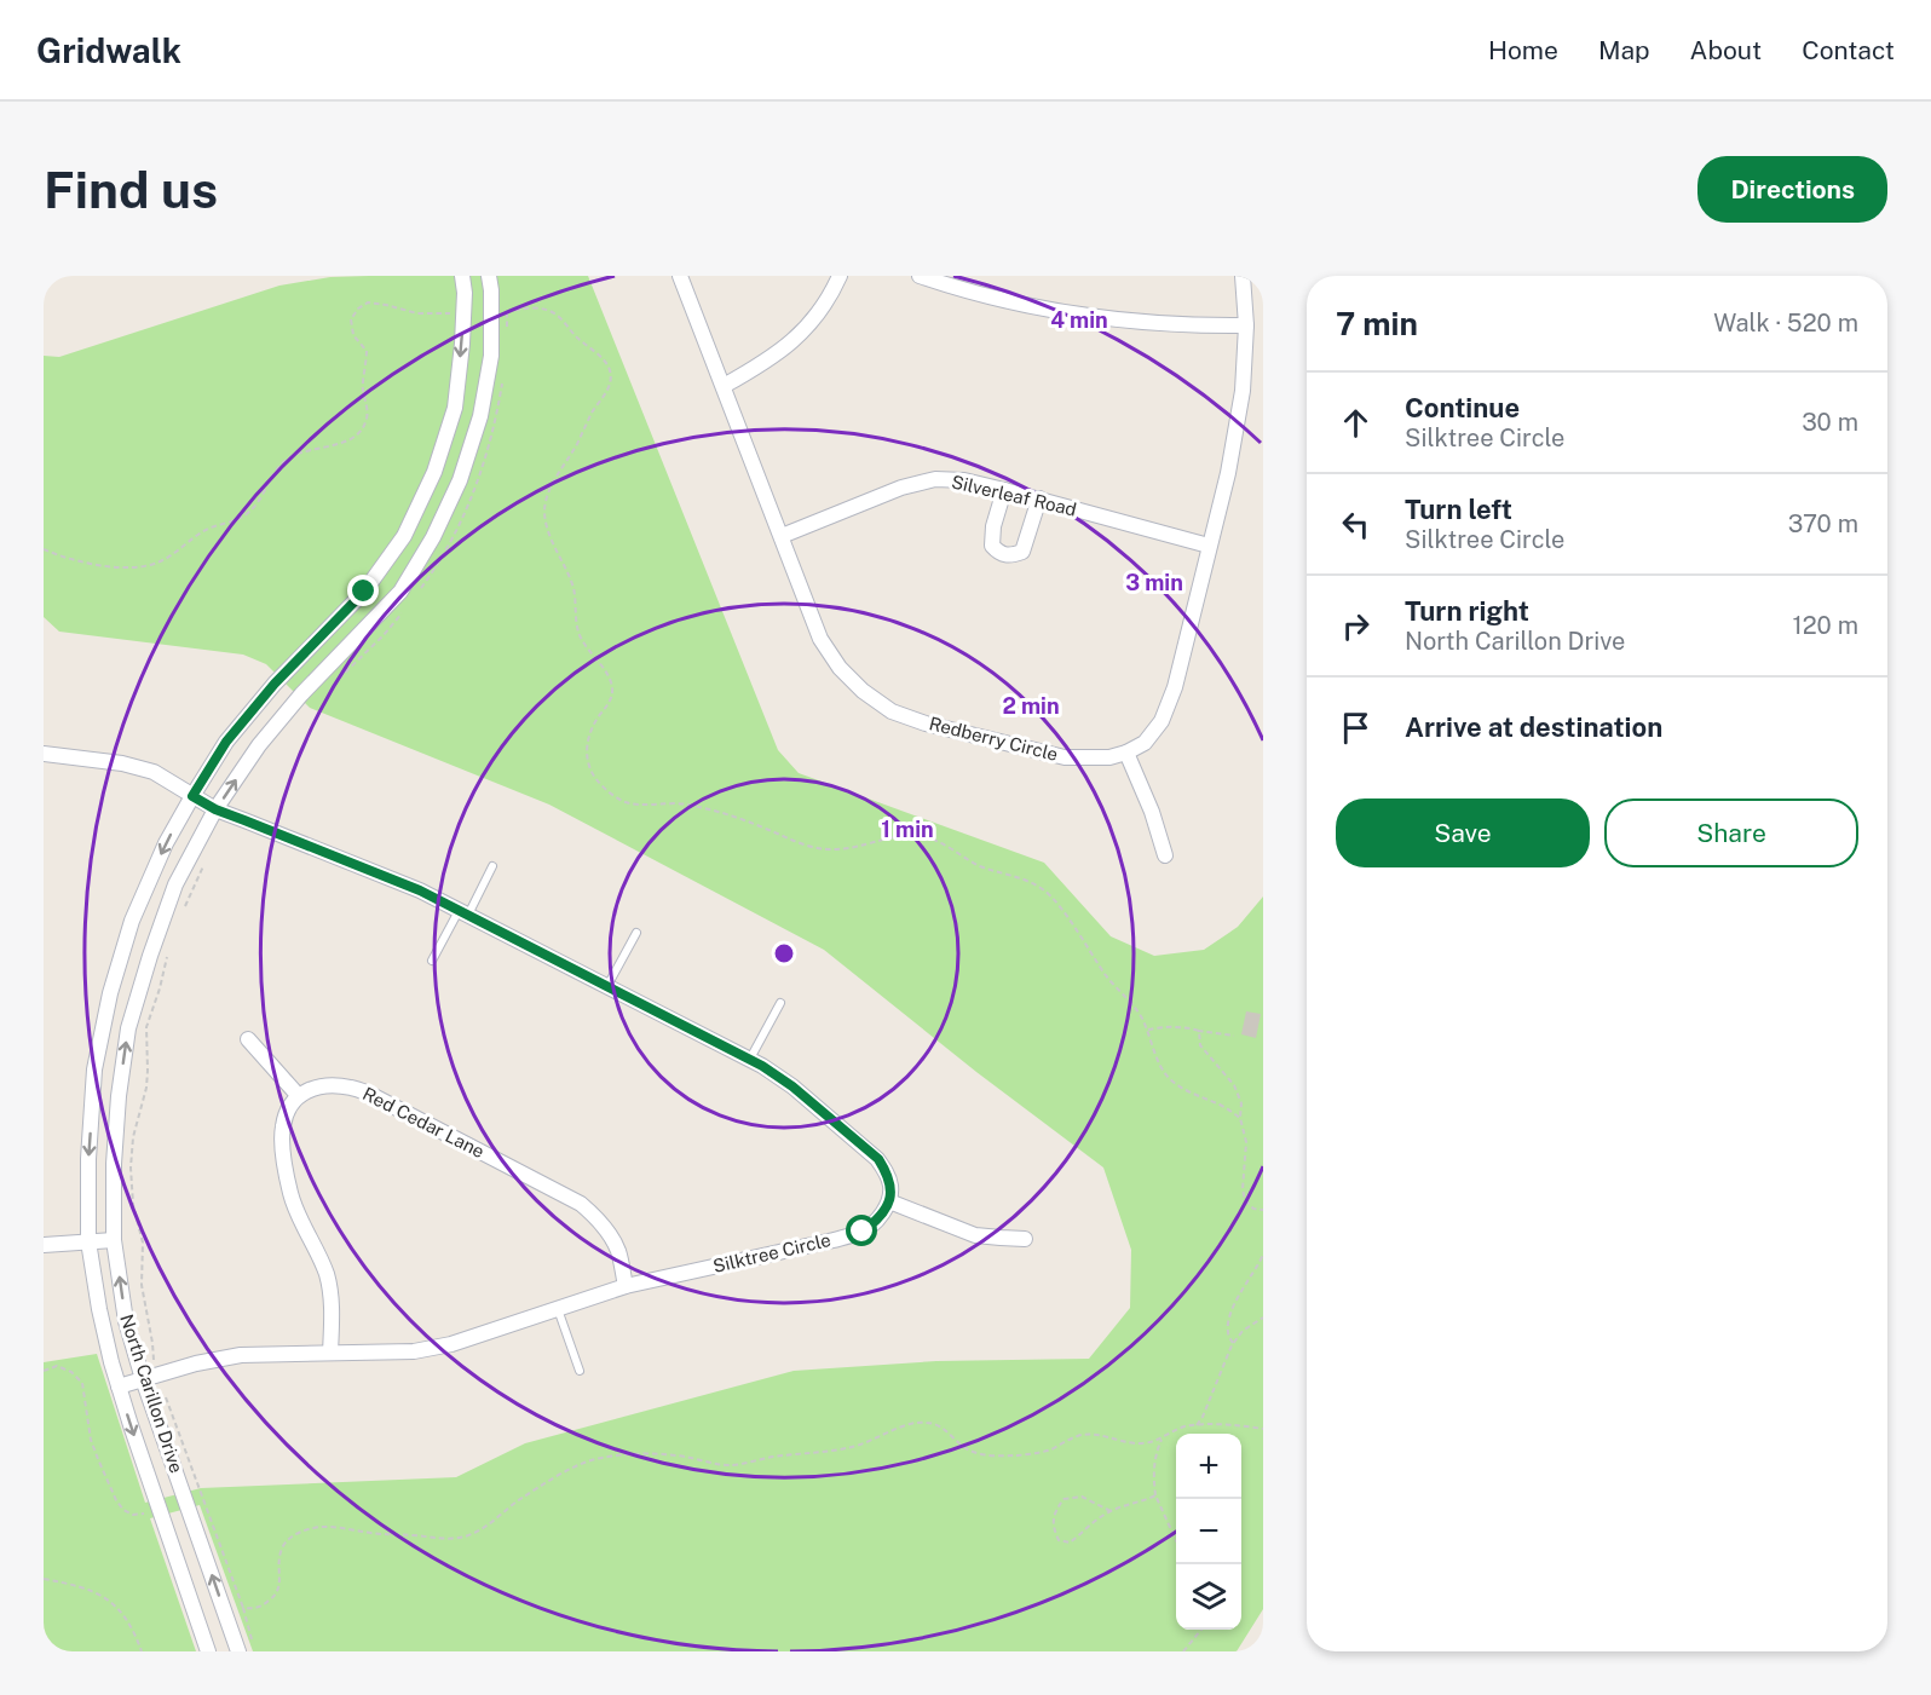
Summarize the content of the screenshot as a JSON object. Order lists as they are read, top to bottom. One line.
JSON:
{"streets":{"street":["Silverleaf Road","Redberry Circle","Red Cedar Lane","Silktree Circle","North Carillon Drive"]},"crossings":[["Silverleaf Road","Redberry Circle"],["Red Cedar Lane","Silktree Circle"],["Silktree Circle","North Carillon Drive"]],"page":{"header":"Gridwalk","nav":["Home","Map","About","Contact"],"buttons":["Directions",["Save","Share"]],"title":"Find us","heading":["7 min","Walk · 520 m"],"list":[["Continue","Silktree Circle","30 m"],["Turn left","Silktree Circle","370 m"],["Turn right","North Carillon Drive","120 m"],"Arrive at destination"],"map_buttons":["+","−"]},"rings":["4 min","3 min","2 min","1 min"]}
